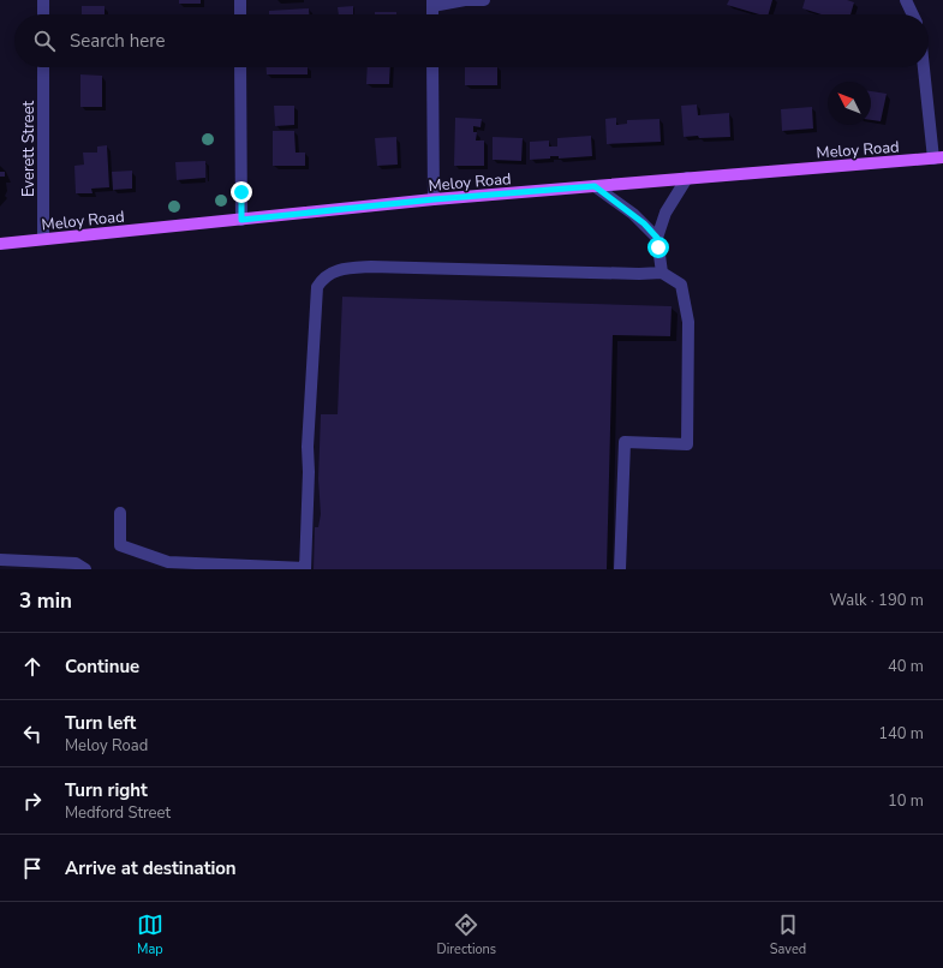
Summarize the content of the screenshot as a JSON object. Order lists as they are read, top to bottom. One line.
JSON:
{"streets":{"main road":["Meloy Road"],"street":["Everett Street"]},"crossings":[["Everett Street","Meloy Road"]],"north":"top left","page":{"search":"Search here","heading":["3 min","Walk · 190 m"],"list":[["Continue","40 m"],["Turn left","Meloy Road","140 m"],["Turn right","Medford Street","10 m"],"Arrive at destination"],"nav":["Map","Directions","Saved"]}}
